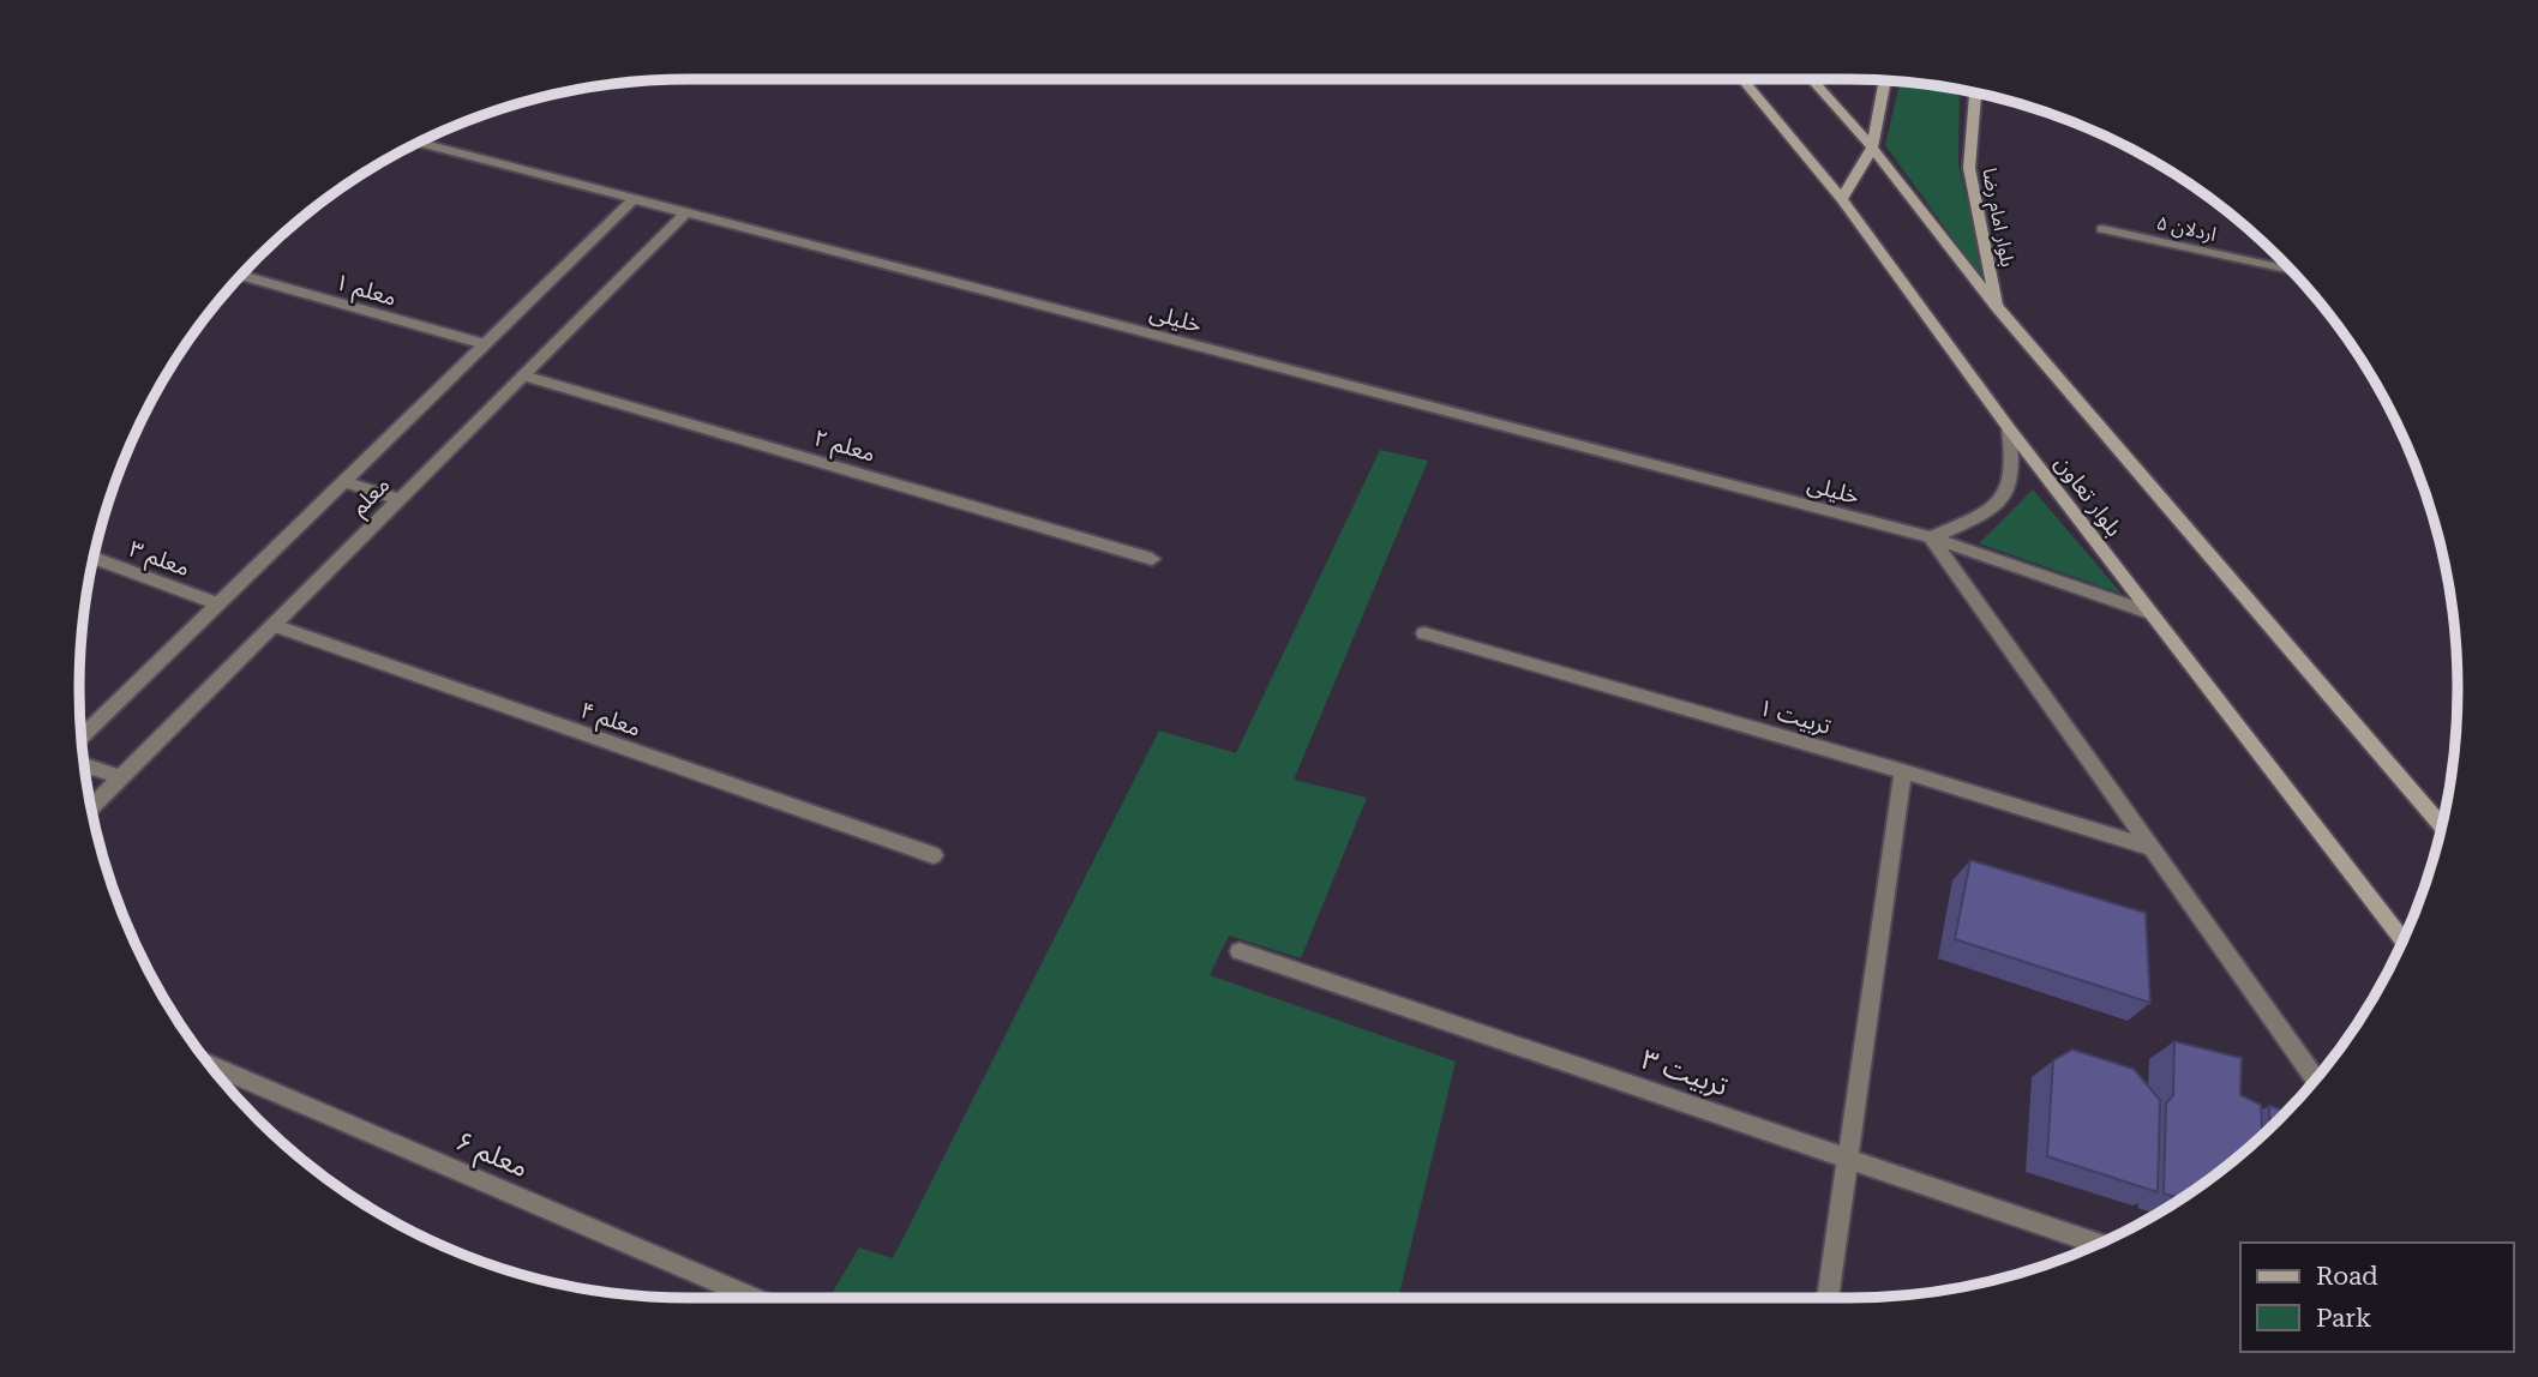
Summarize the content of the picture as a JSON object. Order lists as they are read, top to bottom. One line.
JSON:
{"streets":{"main road":["بلوار امام رضا","بلوار تعاون"],"street":["اردلان ۵","معلم ۱","خلیلی","معلم ۲","معلم","معلم ۳","تربیت ۱","معلم ۴","تربیت ۳","معلم ۶"]},"crossings":[["معلم ۱","معلم"],["خلیلی","معلم"],["خلیلی","بلوار تعاون"],["معلم ۲","معلم"],["معلم","معلم ۳"],["معلم","معلم ۴"]],"legend":["Road","Park"]}
